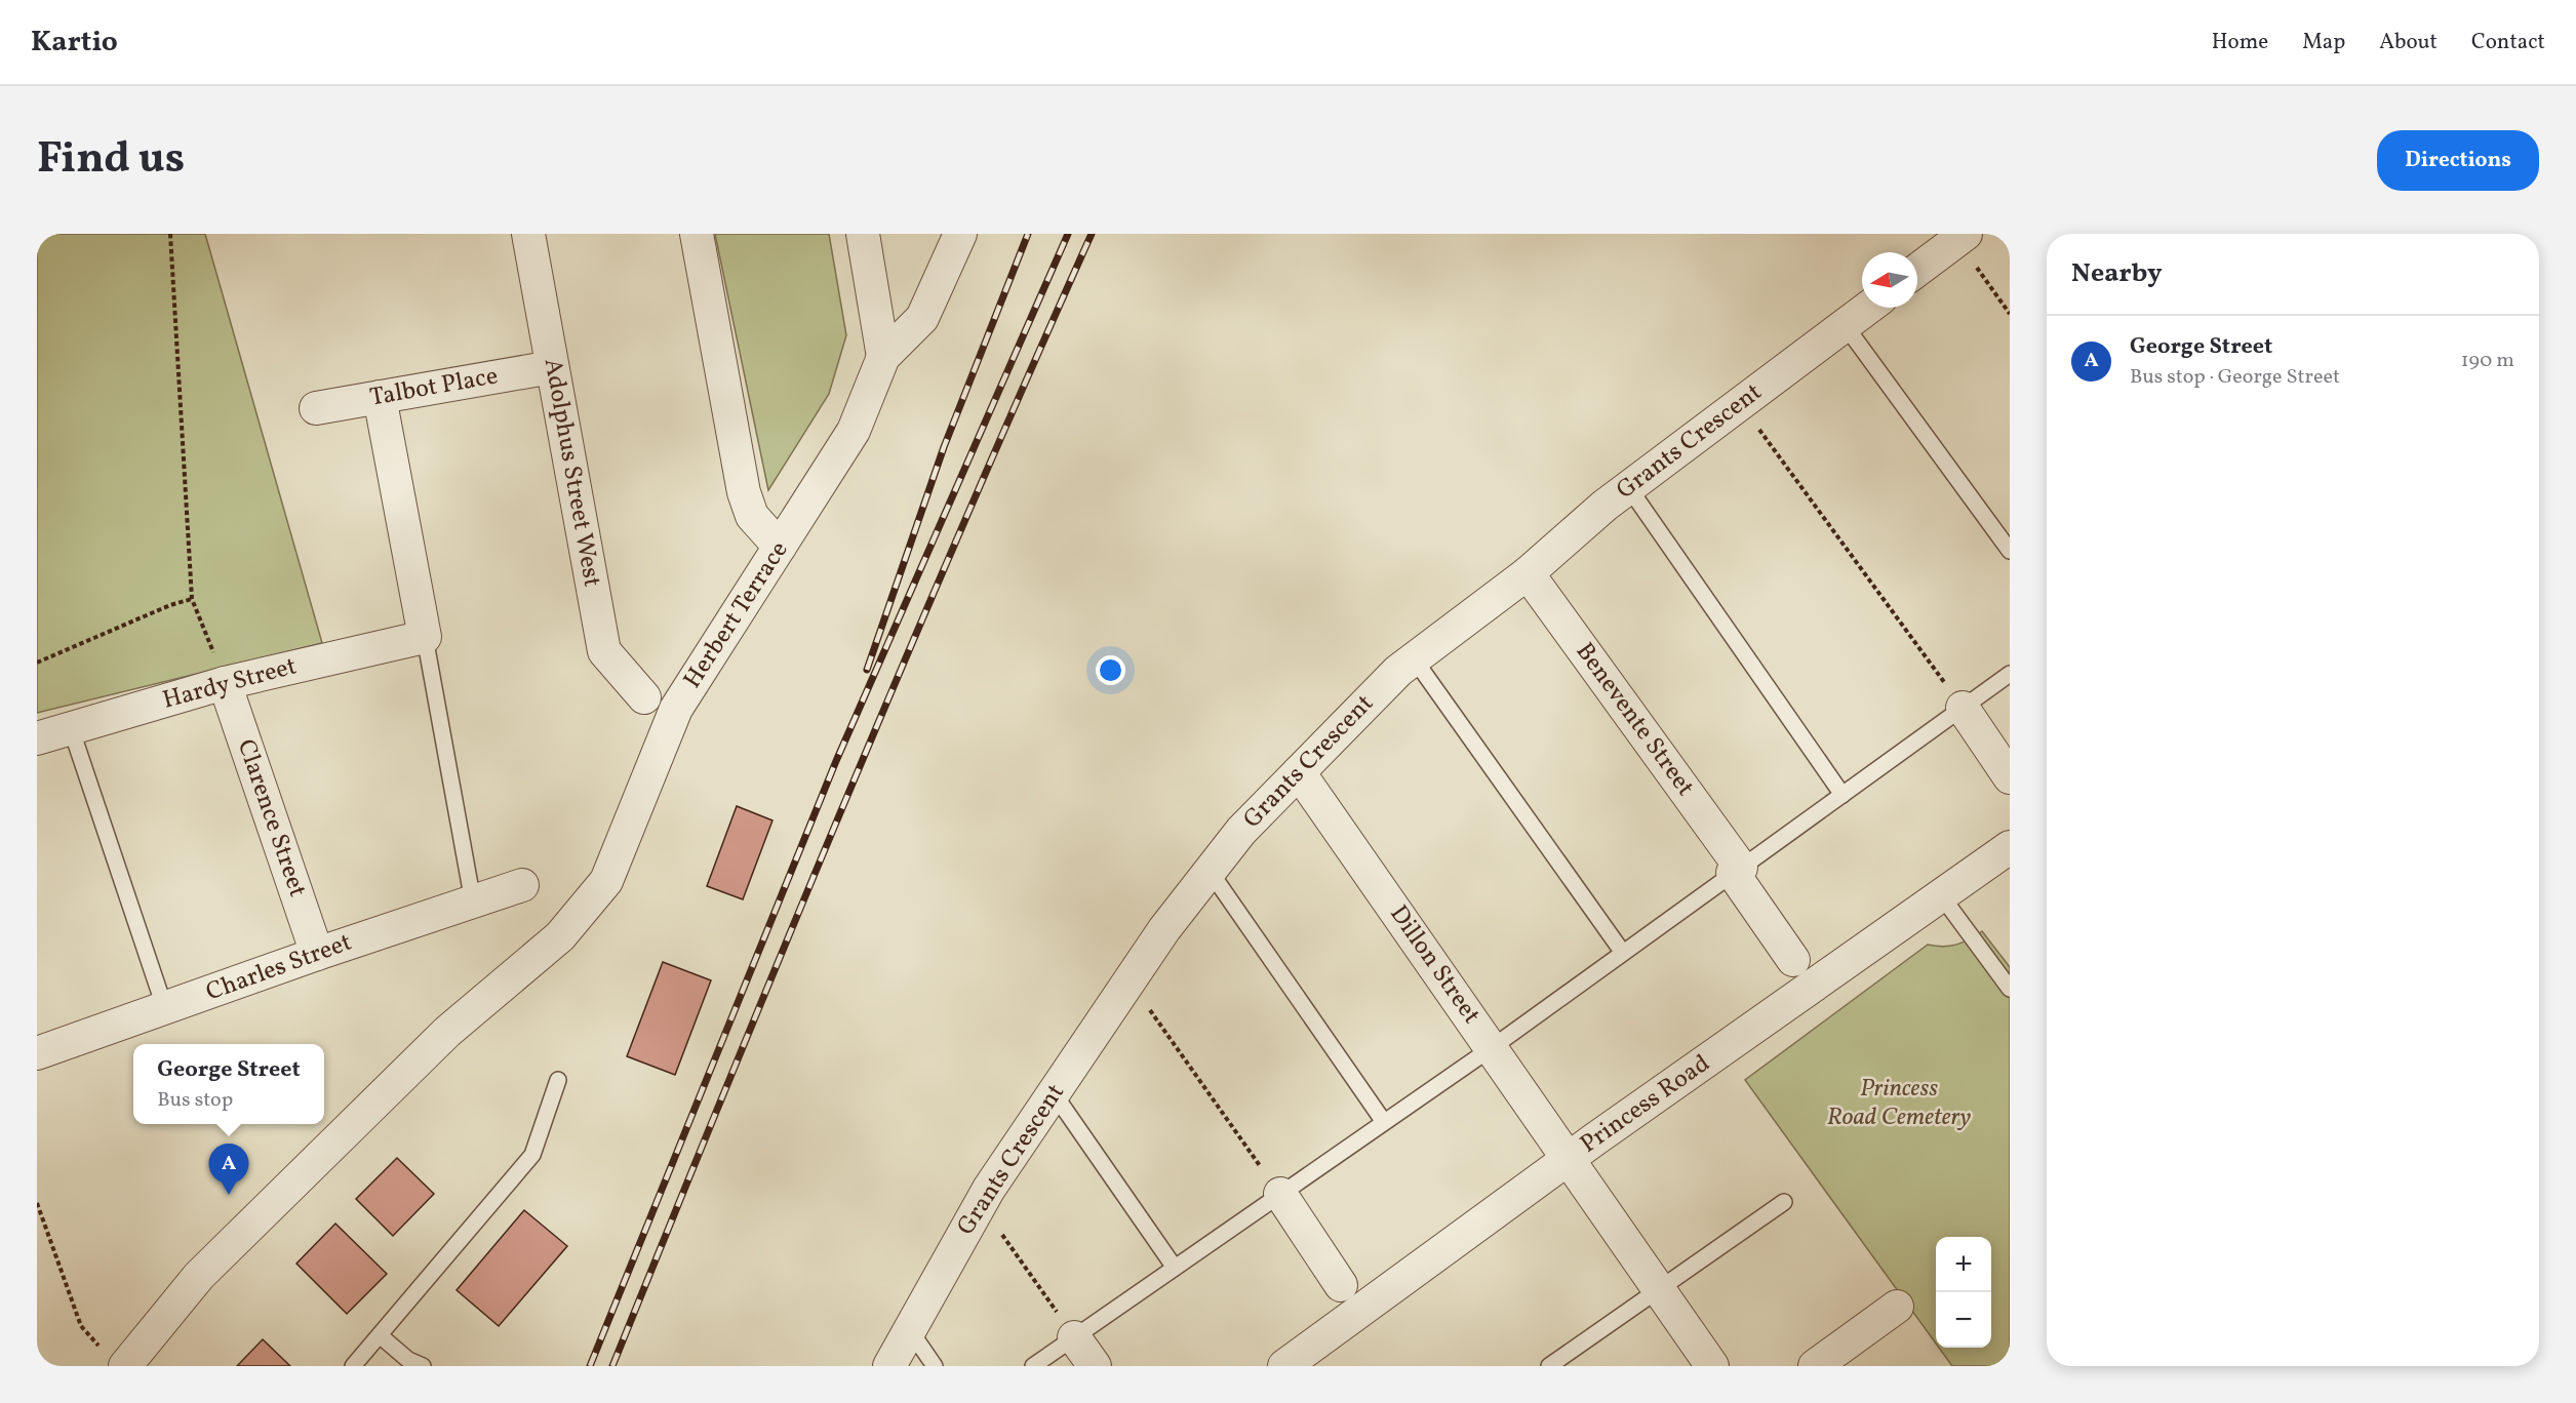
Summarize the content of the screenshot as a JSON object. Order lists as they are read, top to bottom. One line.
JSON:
{"streets":{"street":["Talbot Place","Grants Crescent","Adolphus Street West","Herbert Terrace","Hardy Street","Benevente Street","Clarence Street","Dillon Street","Charles Street","Princess Road"]},"crossings":[["Talbot Place","Adolphus Street West"],["Grants Crescent","Benevente Street"],["Grants Crescent","Dillon Street"],["Hardy Street","Clarence Street"],["Clarence Street","Charles Street"],["Dillon Street","Princess Road"]],"parks":["Princess Road Cemetery"],"north":"left","page":{"header":"Kartio","nav":["Home","Map","About","Contact"],"title":"Find us","buttons":"Directions","heading":"Nearby","list":[{"mark":"A","name":"George Street","note":"Bus stop · George Street","value":"190 m"}],"popup":["George Street","Bus stop"],"pins":"A","map_buttons":["+","−"]}}
